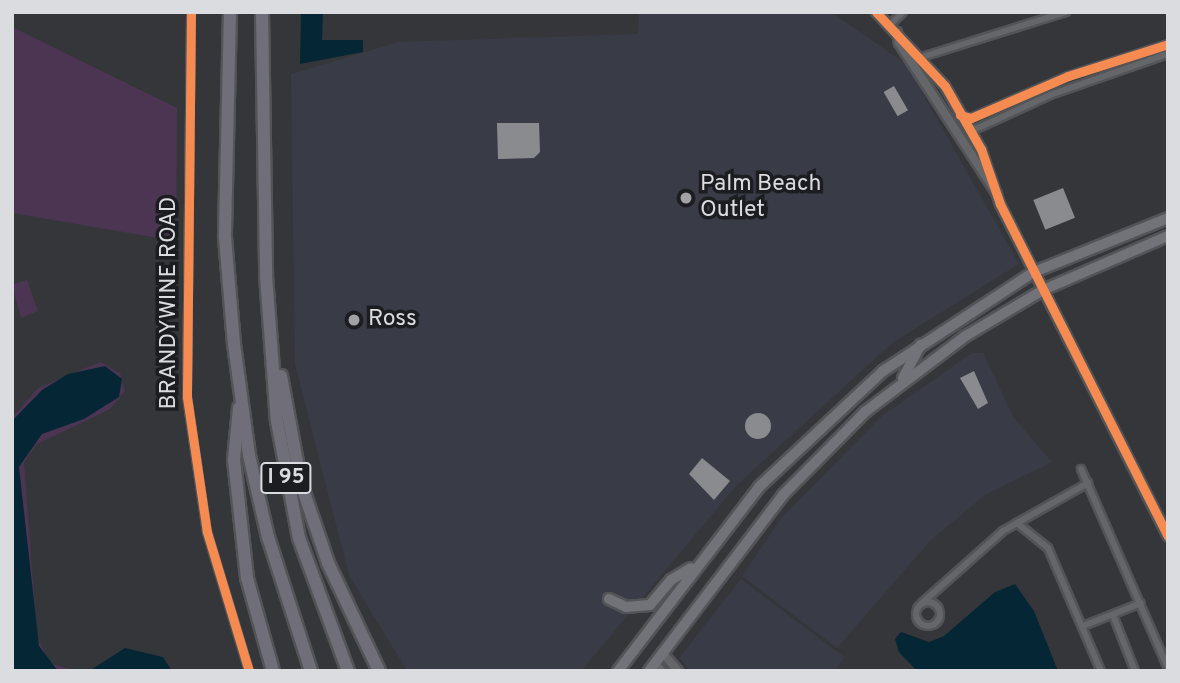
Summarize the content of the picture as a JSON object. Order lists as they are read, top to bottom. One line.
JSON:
{"streets":{"highway":["I 95"],"street":["BRANDYWINE ROAD"]},"places":["Palm Beach Outlet","Ross"]}
